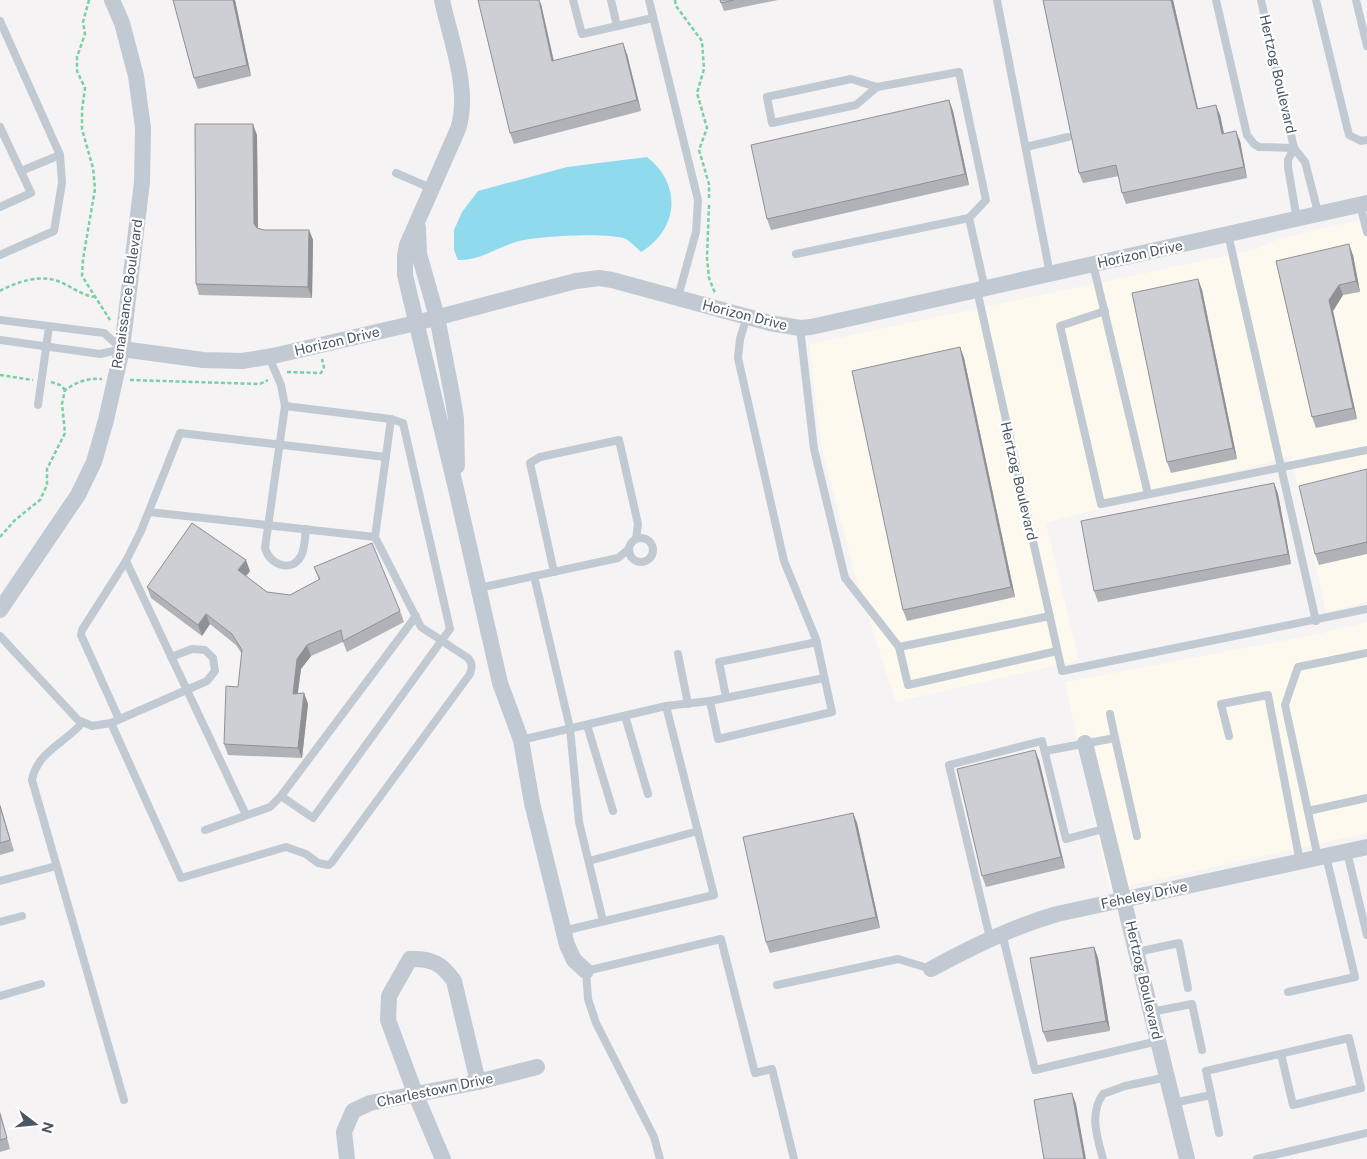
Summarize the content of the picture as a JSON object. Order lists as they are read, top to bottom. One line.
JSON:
{"streets":{"street":["Hertzog Boulevard","Horizon Drive","Renaissance Boulevard","Feheley Drive","Charlestown Drive"]},"crossings":[["Hertzog Boulevard","Horizon Drive"],["Hertzog Boulevard","Feheley Drive"],["Horizon Drive","Renaissance Boulevard"]],"north":"right"}
